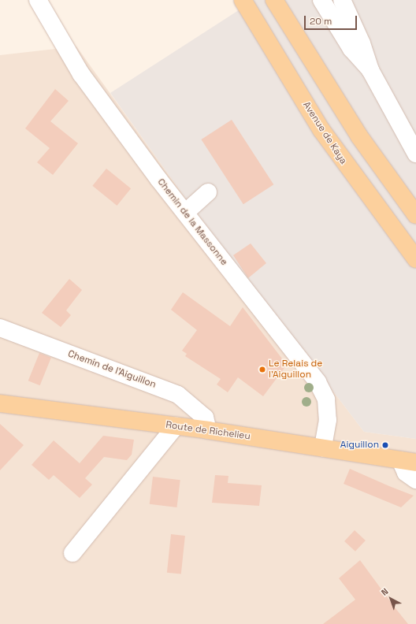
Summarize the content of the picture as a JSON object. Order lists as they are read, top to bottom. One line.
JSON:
{"streets":{"main road":["Avenue de Kaya","Route de Richelieu"],"street":["Chemin de la Massonne","Chemin de l'Aiguillon"]},"crossings":[["Chemin de la Massonne","Route de Richelieu"],["Chemin de l'Aiguillon","Route de Richelieu"]],"places":["Le Relais de l'Aiguillon","Aiguillon"],"scale_bar":"20 m","north":"top left"}
